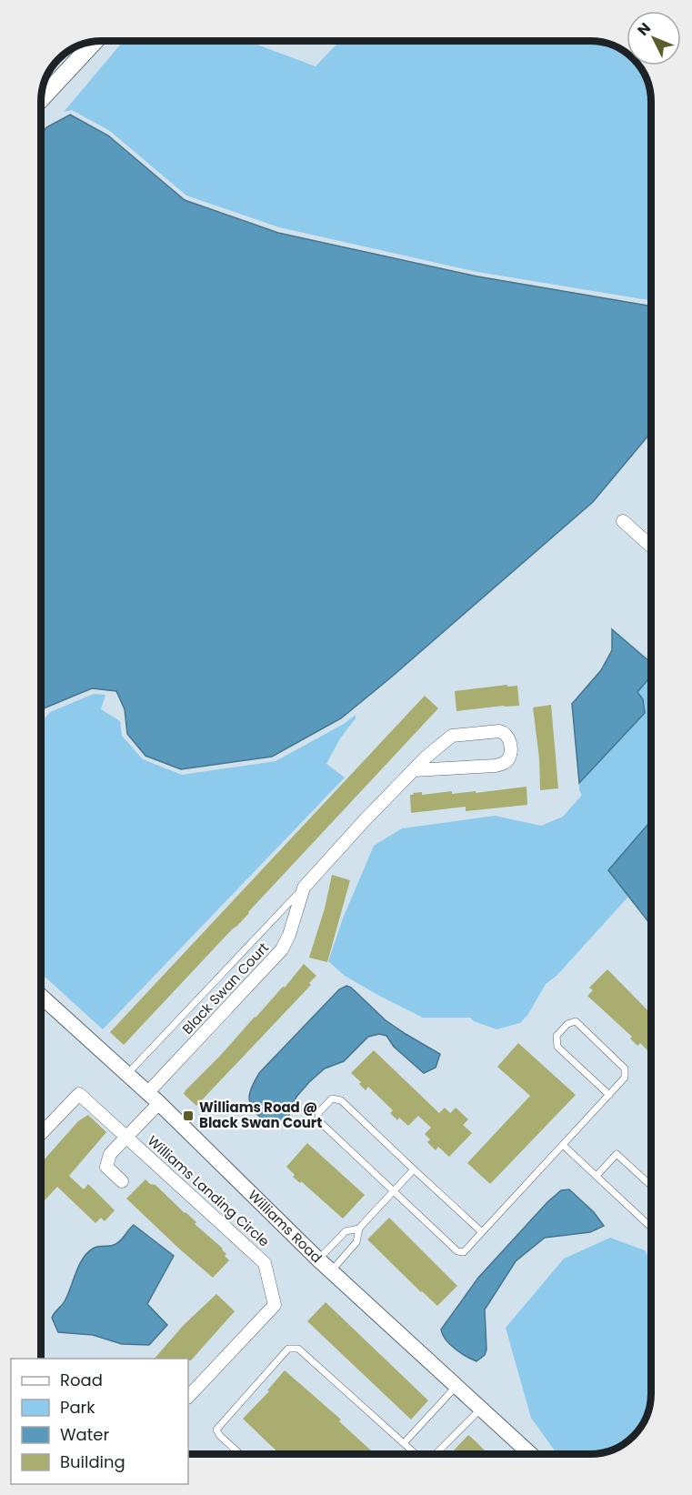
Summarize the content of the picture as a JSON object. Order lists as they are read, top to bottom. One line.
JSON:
{"streets":{"street":["Black Swan Court","Williams Landing Circle","Williams Road"]},"crossings":[["Black Swan Court","Williams Landing Circle"],["Black Swan Court","Williams Road"],["Williams Landing Circle","Williams Road"]],"places":{"transit":["Williams Road @ Black Swan Court"]},"legend":["Road","Park","Water","Building"],"north":"top left"}
